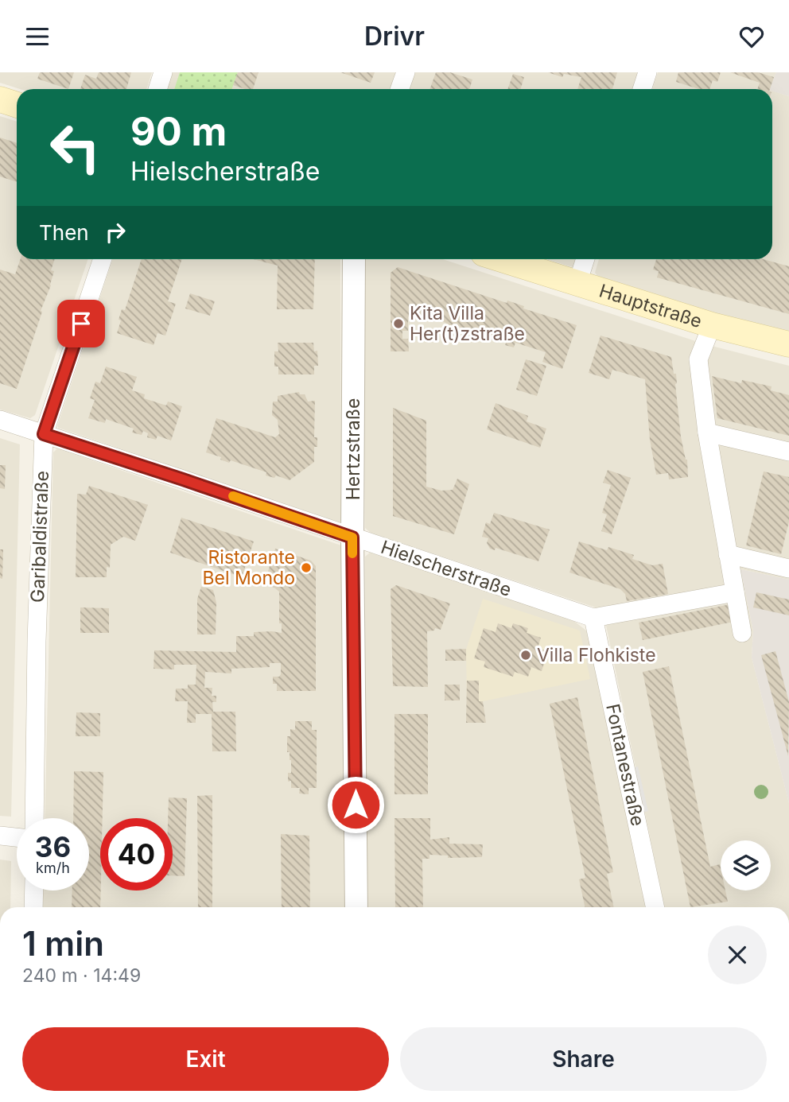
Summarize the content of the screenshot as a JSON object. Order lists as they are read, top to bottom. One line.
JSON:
{"streets":{"main road":["Hauptstraße"],"street":["Hertzstraße","Garibaldistraße","Hielscherstraße","Fontanestraße"]},"crossings":[["Hertzstraße","Hielscherstraße"],["Garibaldistraße","Hielscherstraße"],["Hielscherstraße","Fontanestraße"]],"places":["Kita Villa Her(t)zstraße","Ristorante Bel Mondo","Villa Flohkiste"],"page":{"header":"Drivr","turn":["90 m","Hielscherstraße"],"then":"Then","speed":"36 km/h","limit":"40","heading":["1 min","240 m · 14:49"],"buttons":["Exit","Share"]}}
